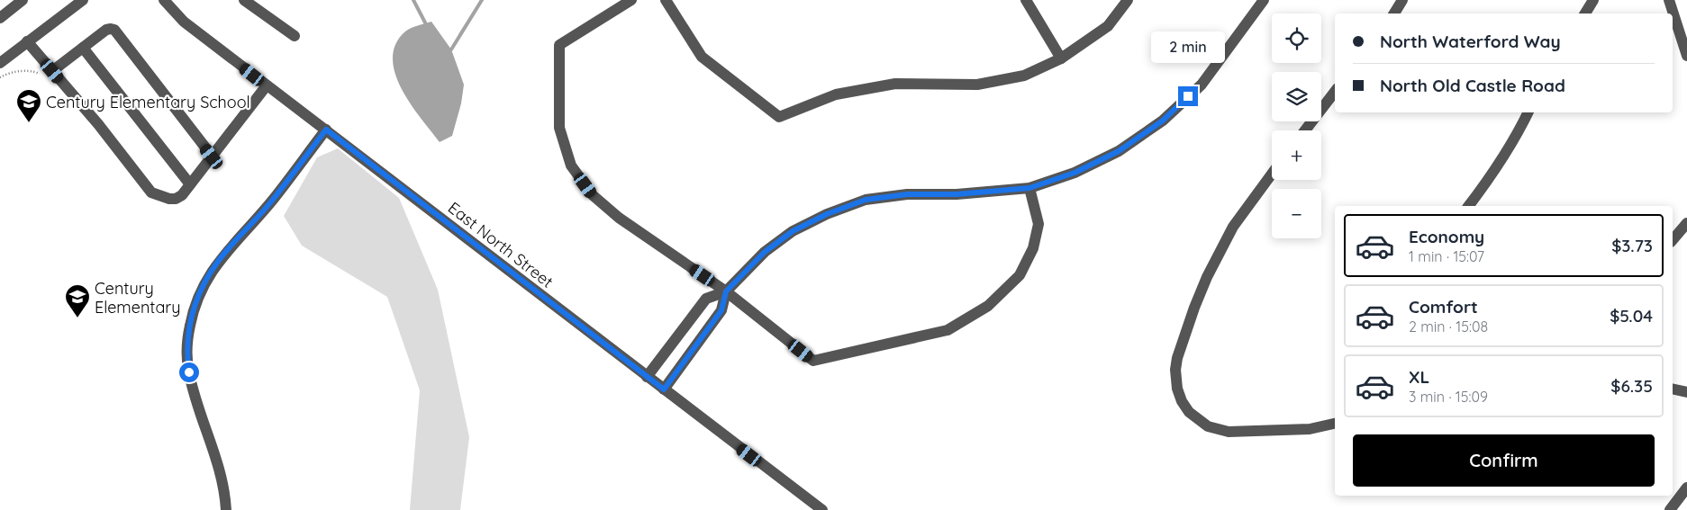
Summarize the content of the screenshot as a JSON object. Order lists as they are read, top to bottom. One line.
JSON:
{"streets":{"street":["East North Street"]},"places":{"school or university":["Century Elementary School","Century Elementary"]},"page":{"map_buttons":["+","−"],"banner":["North Waterford Way","North Old Castle Road"],"bubble":"2 min","list":[{"name":"Economy","note":"1 min · 15:07","value":"$3.73"},{"name":"Comfort","note":"2 min · 15:08","value":"$5.04"},{"name":"XL","note":"3 min · 15:09","value":"$6.35"}],"buttons":"Confirm"}}
